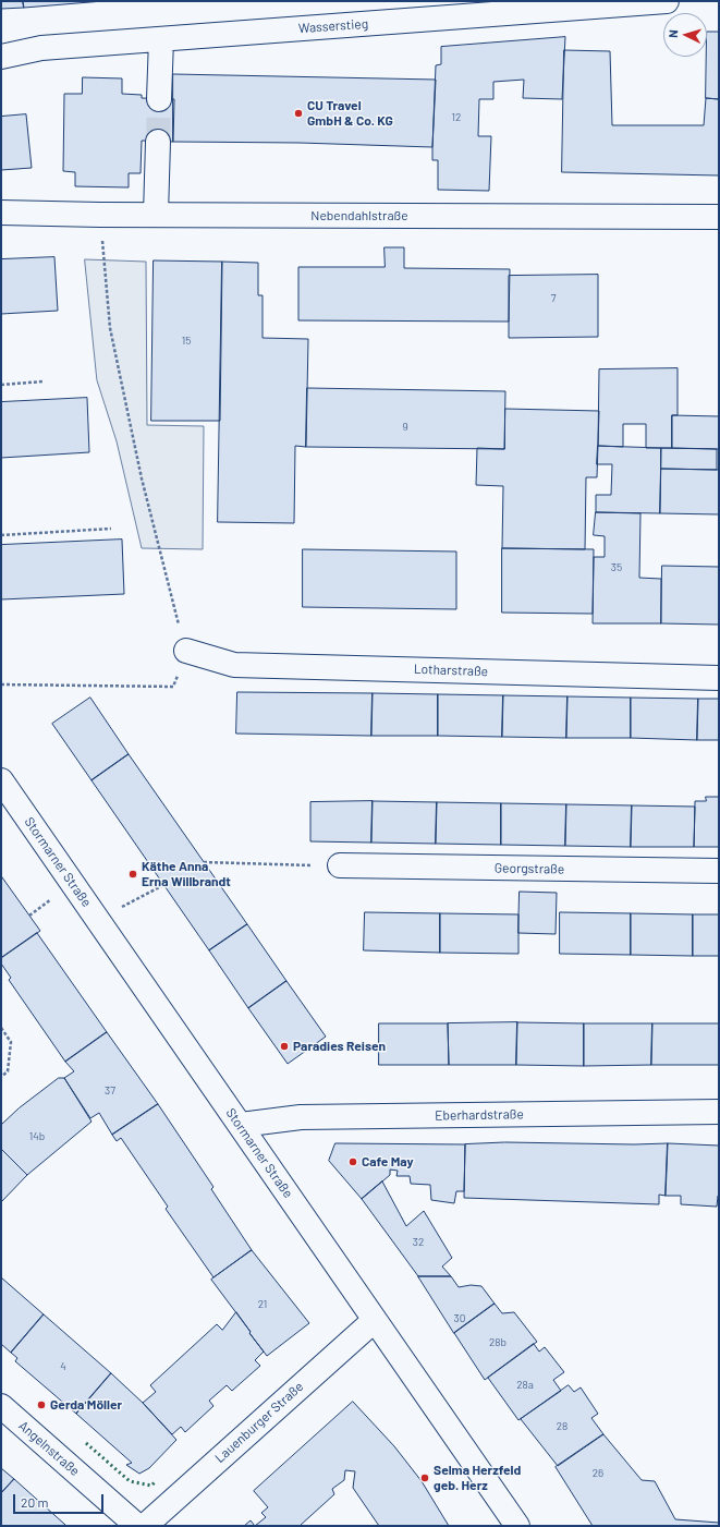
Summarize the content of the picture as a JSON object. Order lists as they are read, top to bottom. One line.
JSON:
{"streets":{"street":["Wasserstieg","Nebendahlstraße","Lotharstraße","Stormarner Straße","Georgstraße","Eberhardstraße","Lauenburger Straße","Angelnstraße"]},"crossings":[["Stormarner Straße","Eberhardstraße"],["Stormarner Straße","Lauenburger Straße"]],"places":["CU Travel GmbH & Co. KG","Käthe Anna Erna Willbrandt","Paradies Reisen","Cafe May","Gerda Möller","Selma Herzfeld geb. Herz"],"house_numbers":["12","7","15","9","35","37","14b","32","21","30","28b","4","28a","28","26"],"scale_bar":"20 m","north":"left"}
